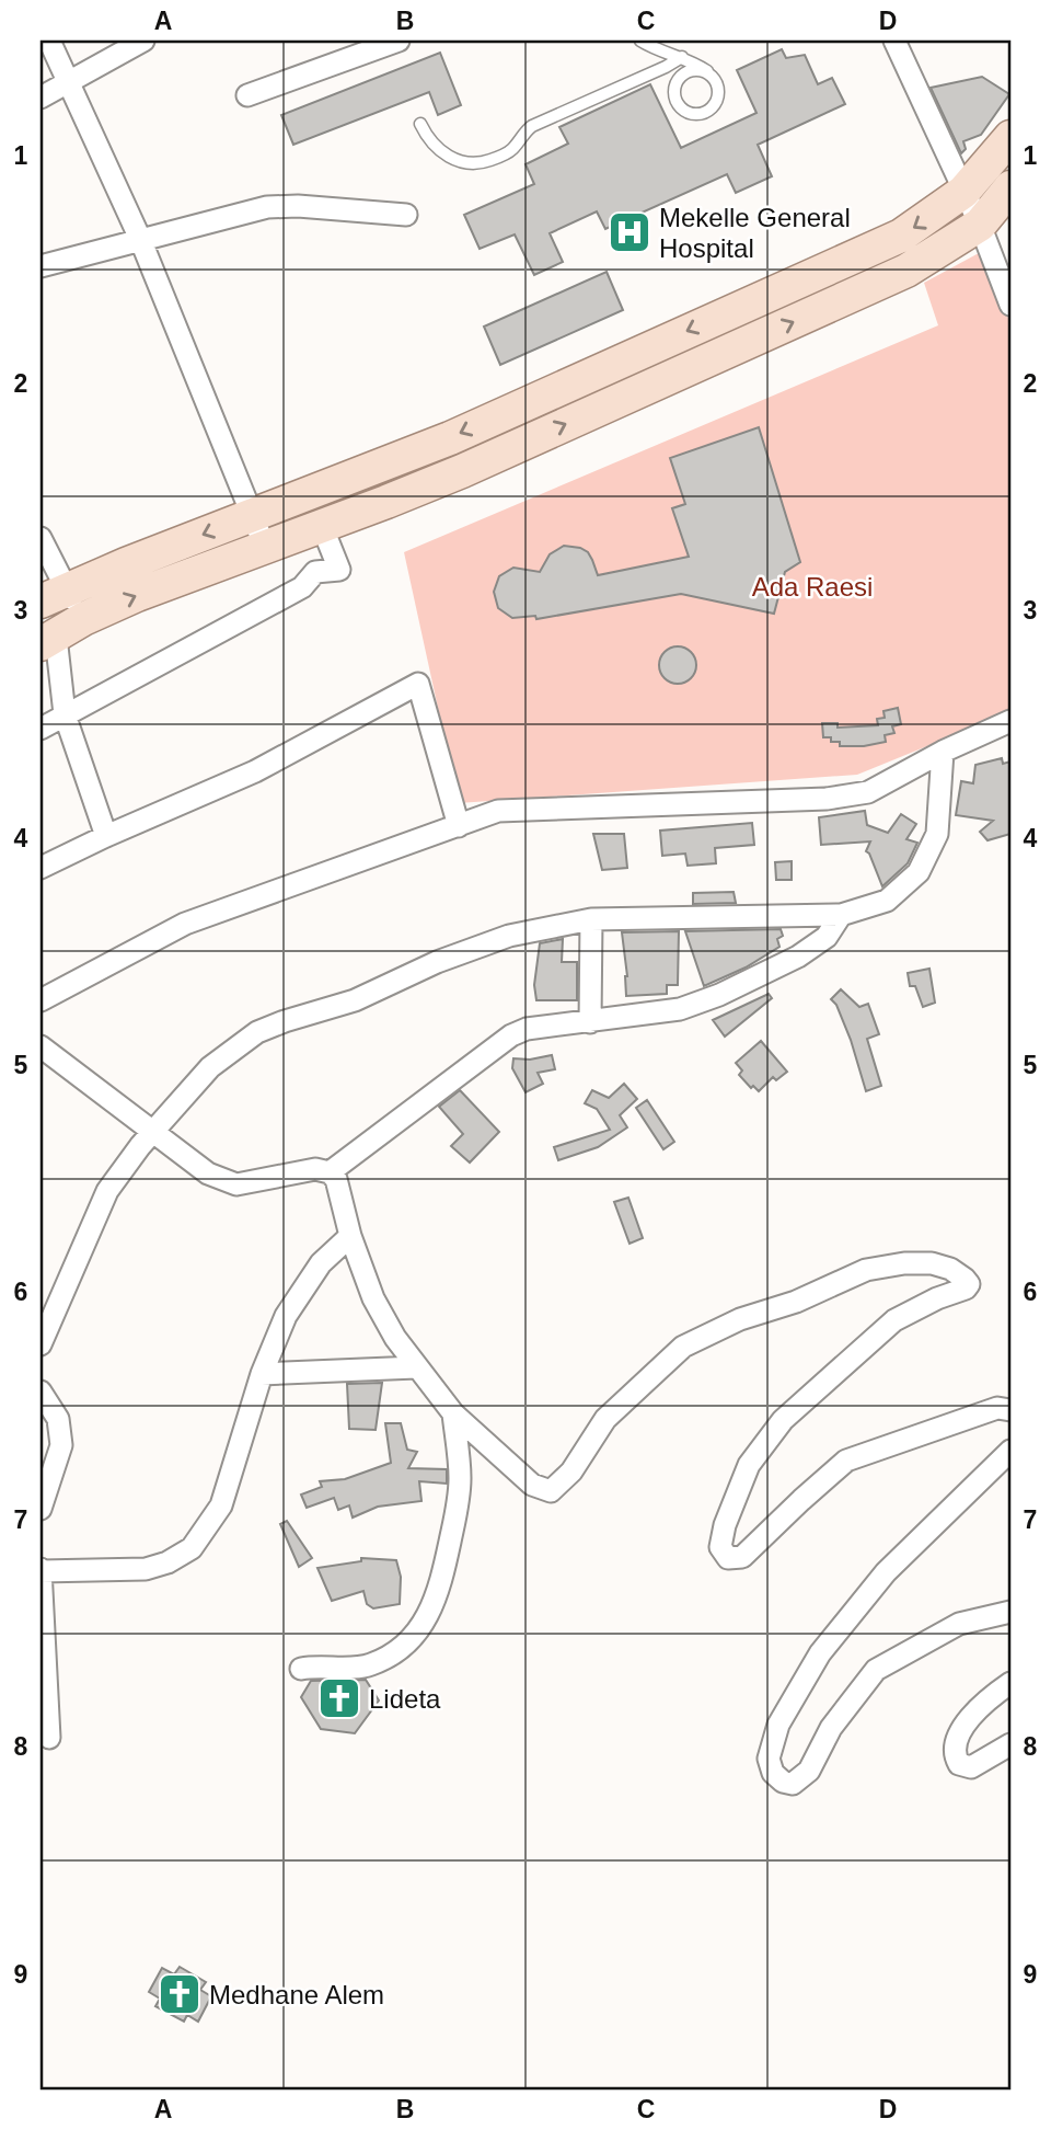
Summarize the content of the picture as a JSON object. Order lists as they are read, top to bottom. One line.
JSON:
{"parks":["Ada Raesi"],"places":{"hospital":["Mekelle General Hospital"],"church":["Lideta","Medhane Alem"]},"grid":{"columns":["A","B","C","D"],"rows":["1","2","3","4","5","6","7","8","9"]}}
